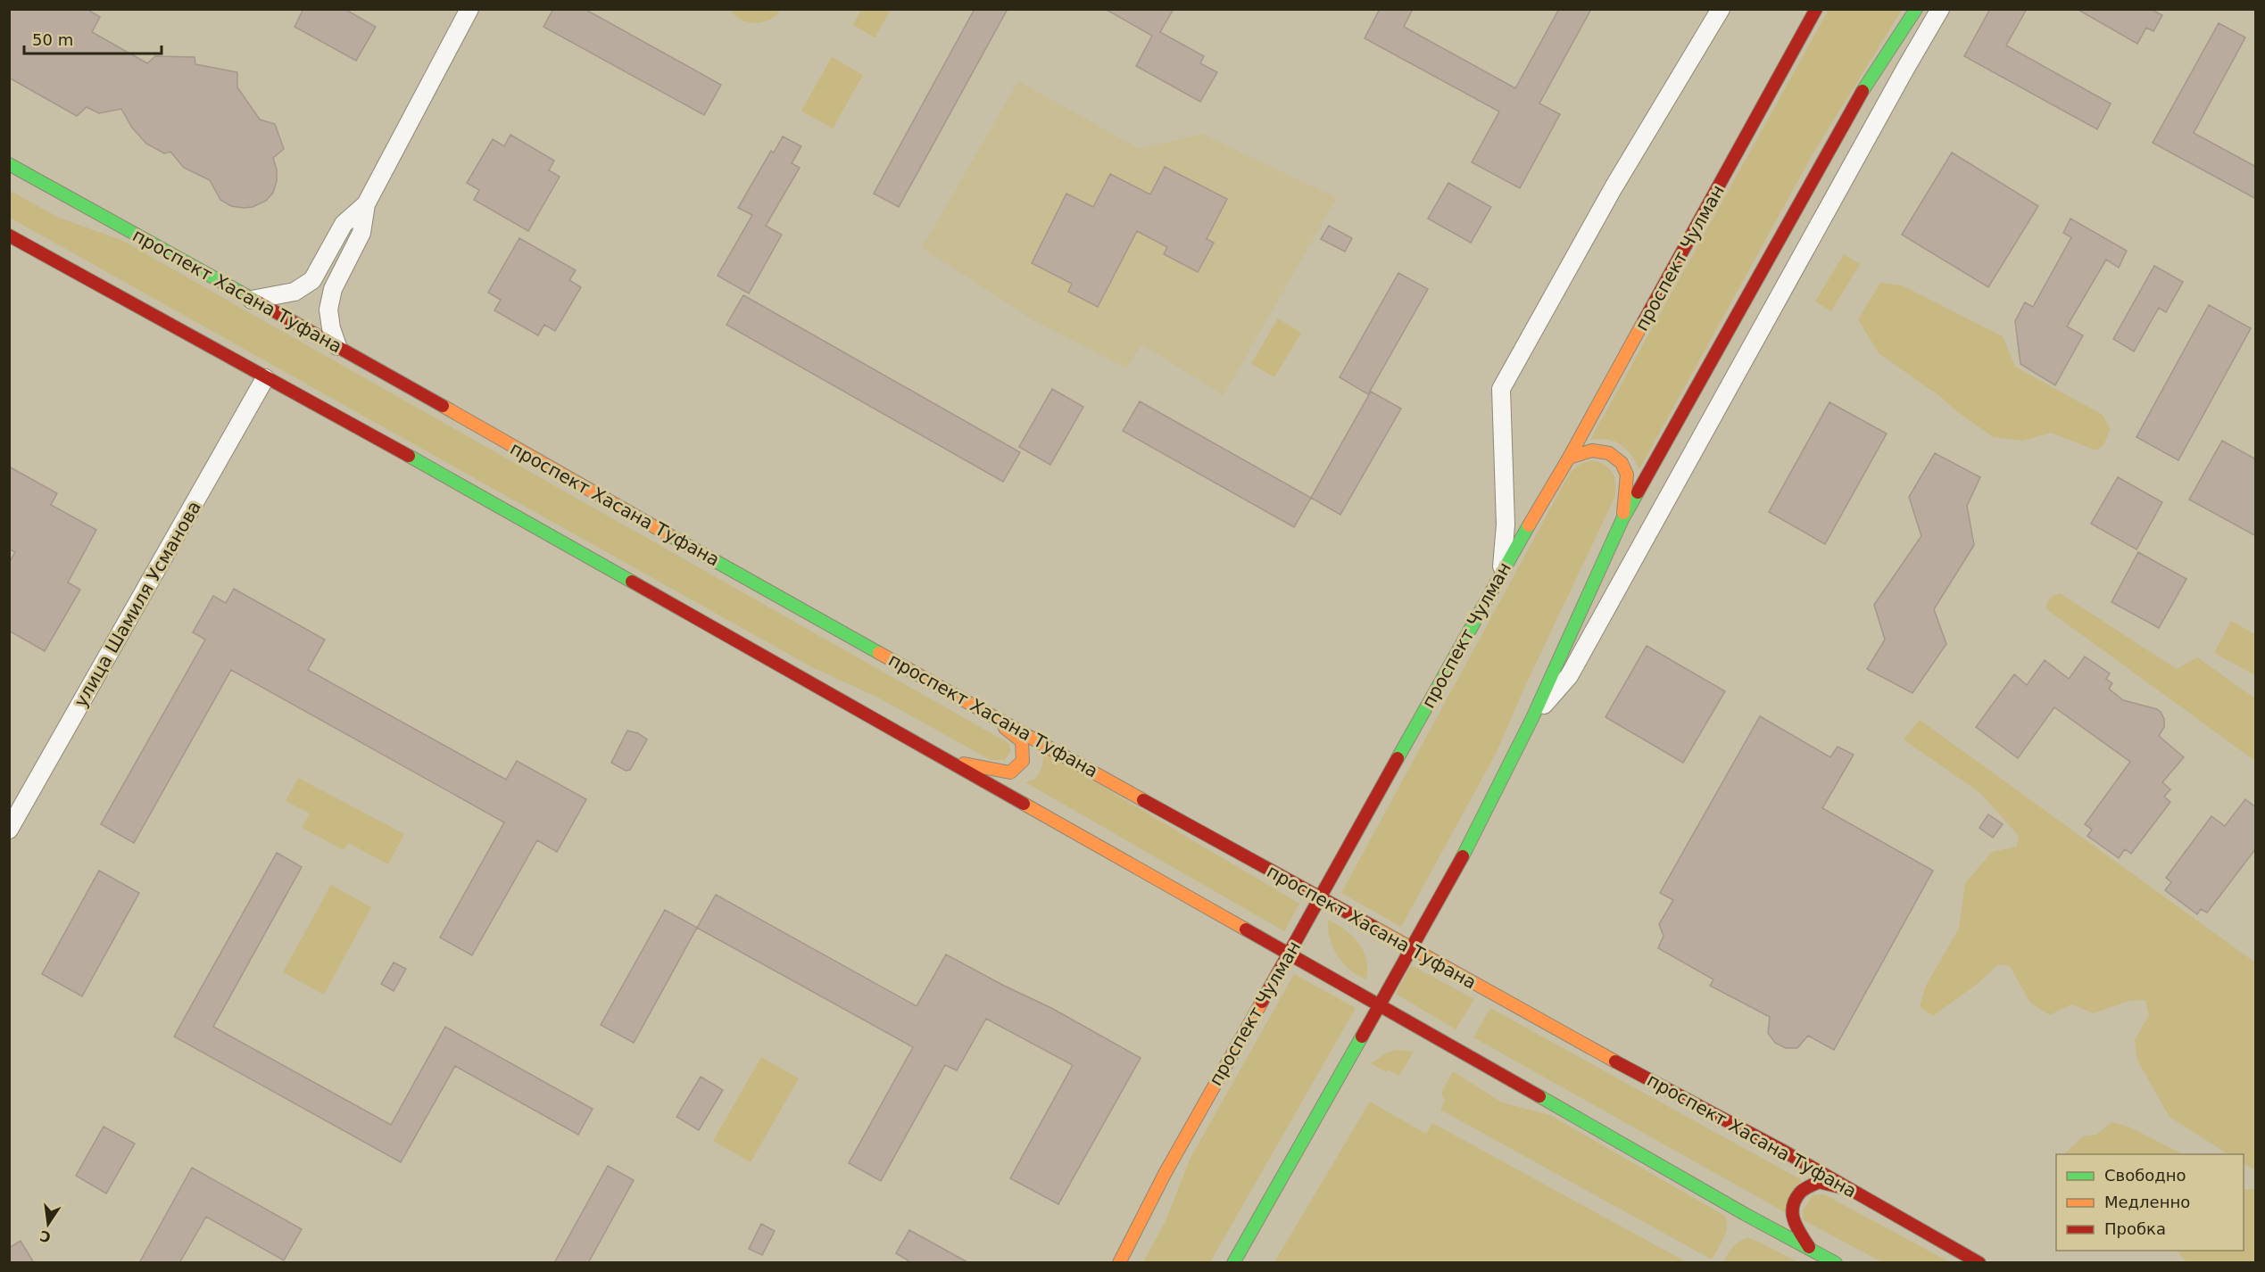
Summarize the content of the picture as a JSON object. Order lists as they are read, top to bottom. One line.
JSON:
{"streets":{"main road":["проспект Чулман","проспект Хасана Туфана"],"street":["улица Шамиля Усманова"]},"crossings":[["проспект Чулман","проспект Хасана Туфана"]],"legend":["Свободно","Медленно","Пробка"],"scale_bar":"50 m","north":"bottom"}
